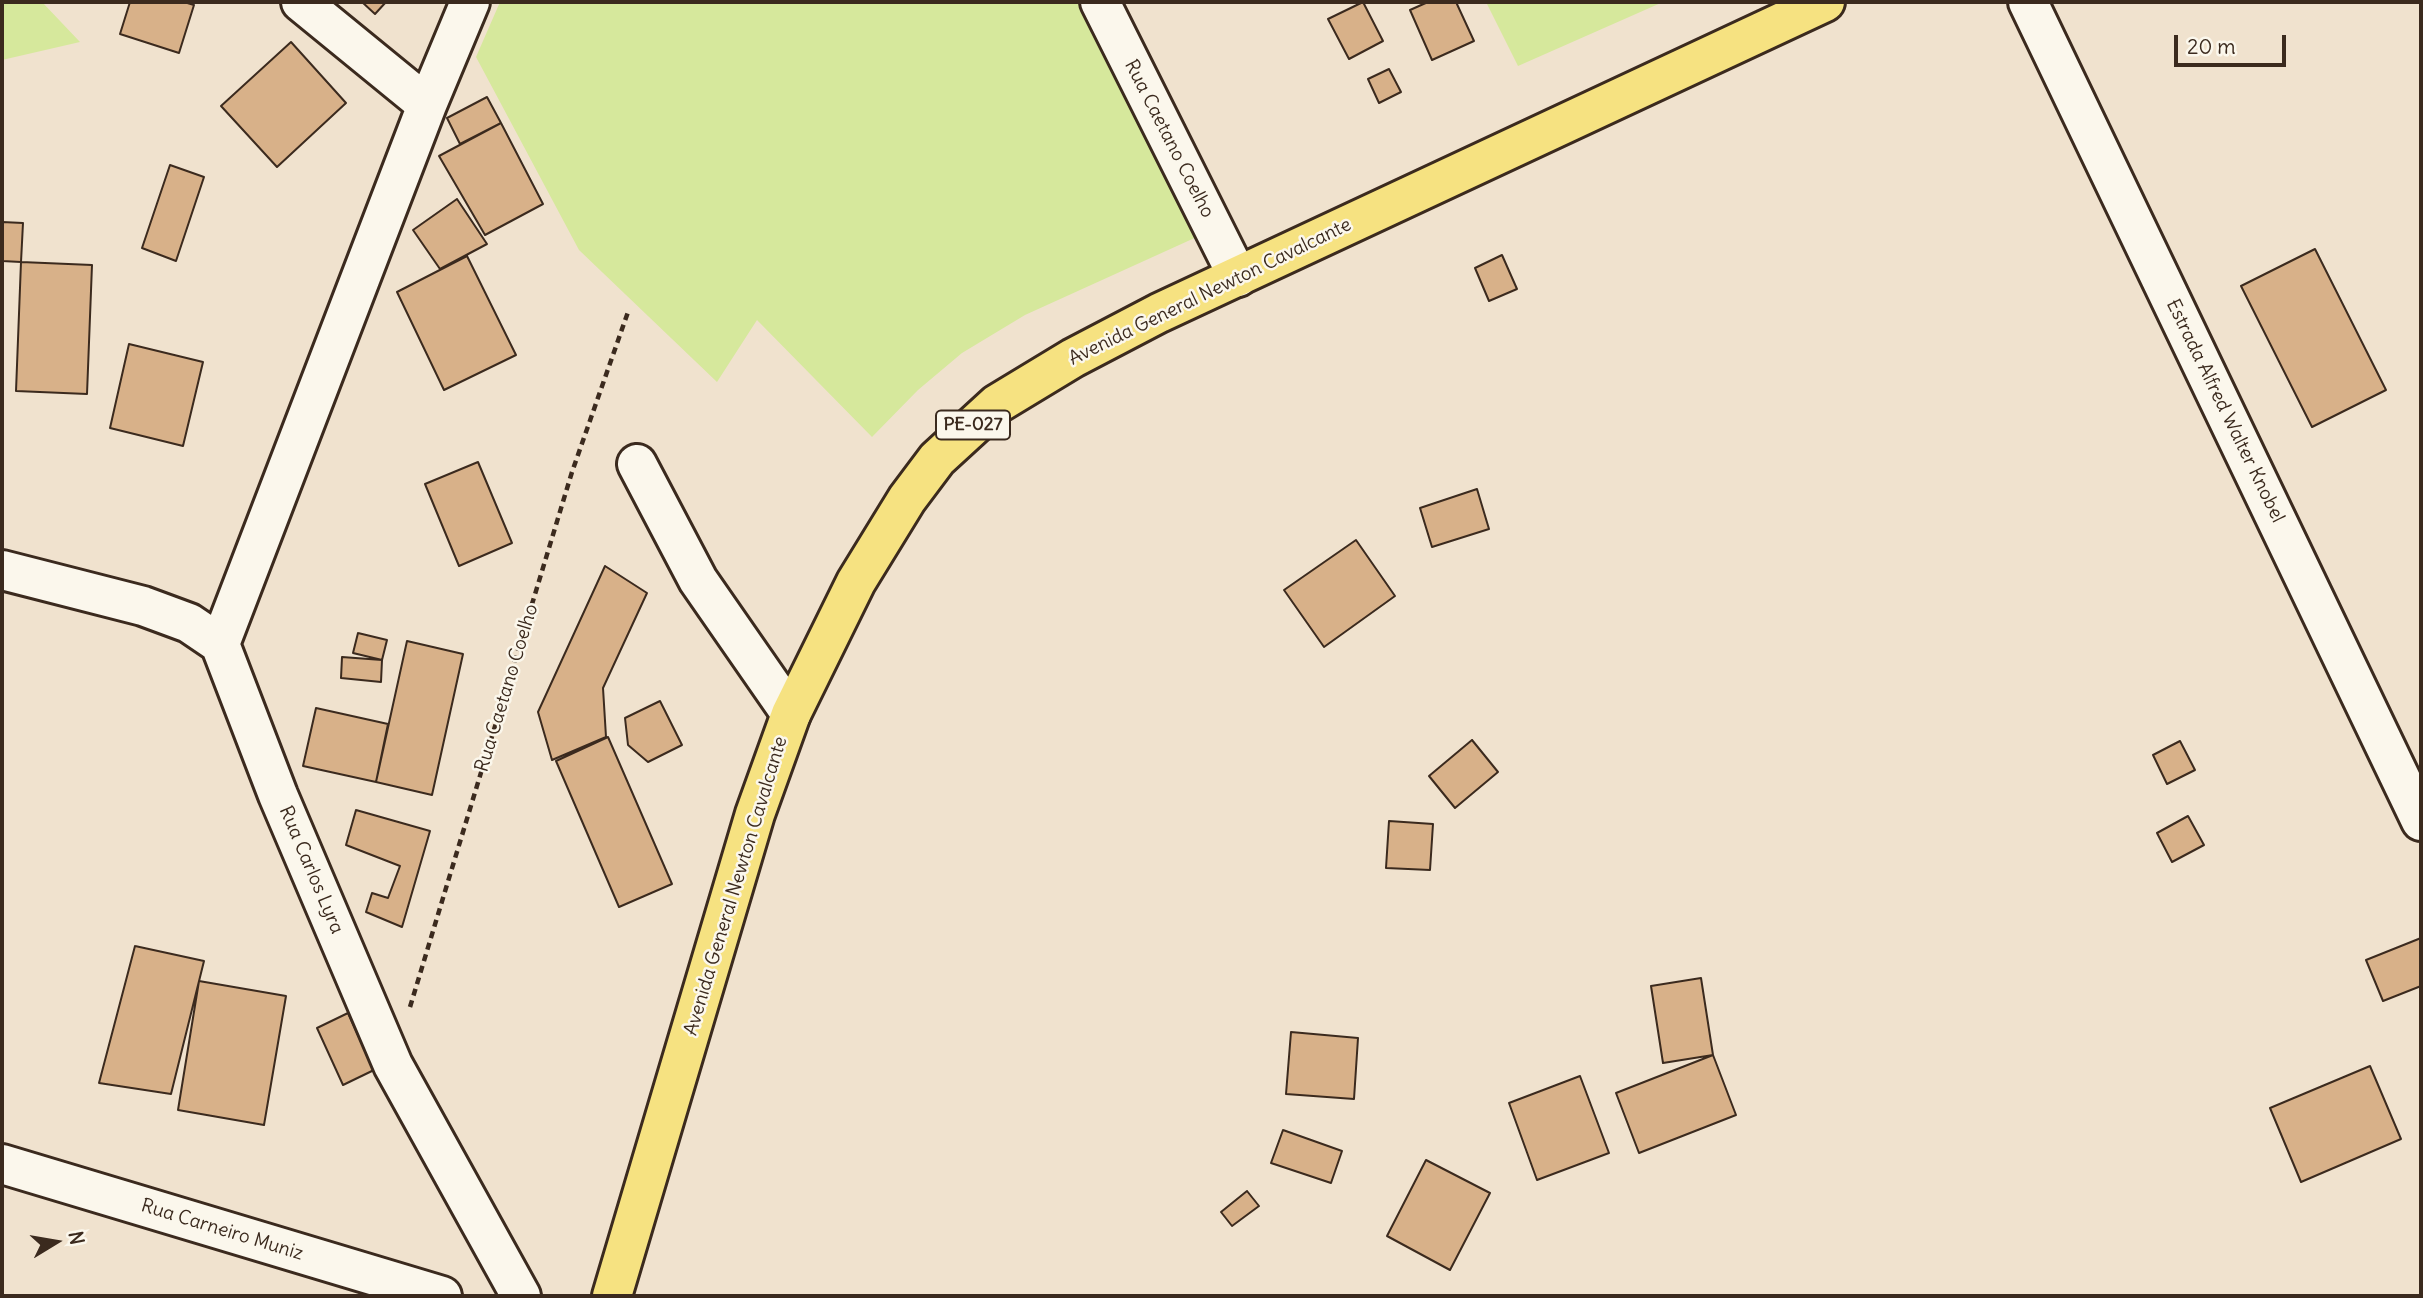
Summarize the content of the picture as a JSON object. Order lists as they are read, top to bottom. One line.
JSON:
{"streets":{"main road":["Avenida General Newton Cavalcante","PE-027"],"street":["Rua Caetano Coelho","Estrada Alfred Walter Knobel","Rua Carlos Lyra","Rua Carneiro Muniz"]},"crossings":[["Rua Caetano Coelho","Avenida General Newton Cavalcante"],["Rua Caetano Coelho","Rua Carlos Lyra"]],"scale_bar":"20 m","north":"right"}
